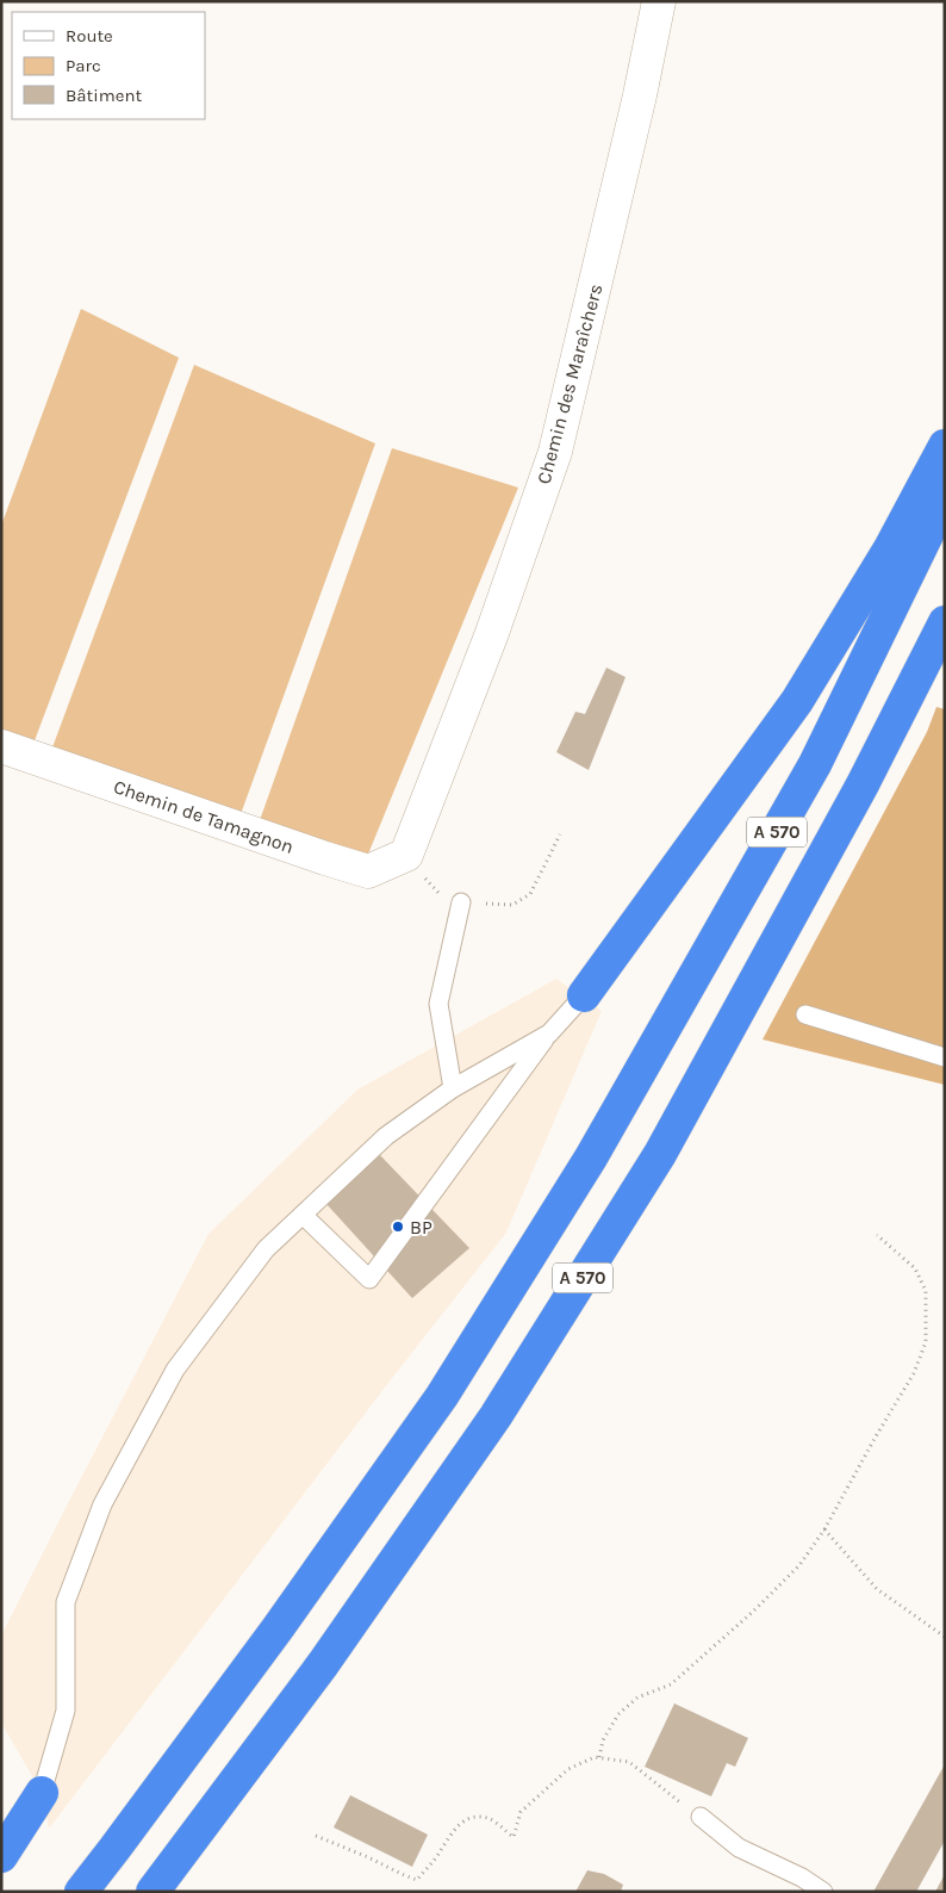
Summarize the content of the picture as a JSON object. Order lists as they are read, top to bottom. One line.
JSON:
{"streets":{"highway":["A 570"],"street":["Chemin des Maraîchers","Chemin de Tamagnon"]},"crossings":[["Chemin des Maraîchers","Chemin de Tamagnon"]],"places":["BP"],"legend":["Route","Parc","Bâtiment"]}
